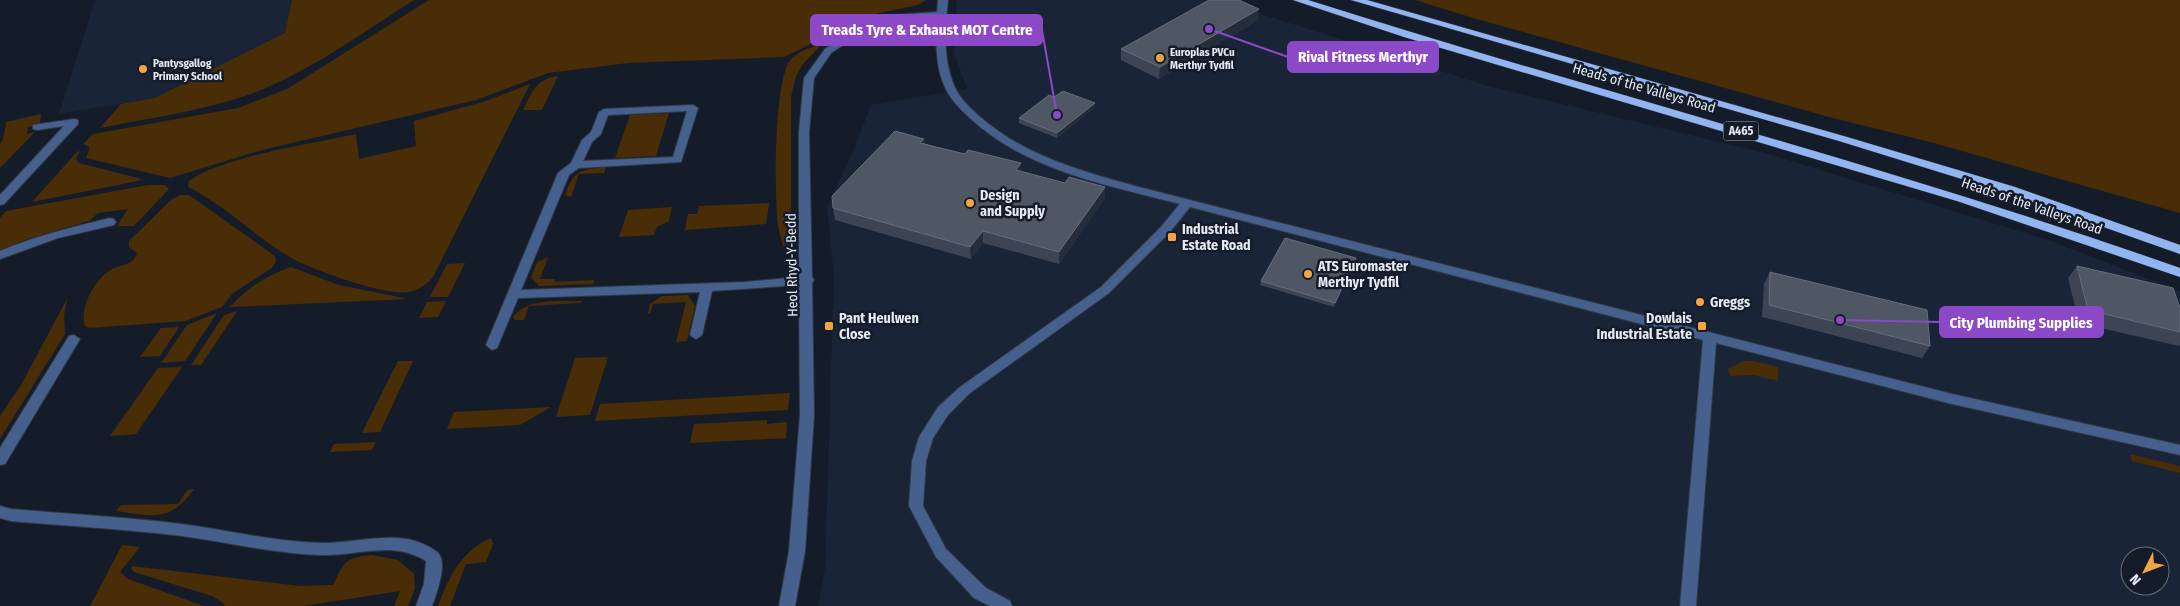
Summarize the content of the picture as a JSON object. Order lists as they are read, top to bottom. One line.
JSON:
{"streets":{"highway":["Heads of the Valleys Road","A465"],"street":["Heol Rhyd-Y-Bedd"]},"places":{"other":["Rival Fitness Merthyr","Europlas PVCu Merthyr Tydfil","Pantysgallog Primary School","Treads Tyre & Exhaust MOT Centre","Design and Supply","ATS Euromaster Merthyr Tydfil","Greggs","City Plumbing Supplies"],"transit":["Industrial Estate Road","Pant Heulwen Close","Dowlais Industrial Estate"]},"north":"bottom left"}
